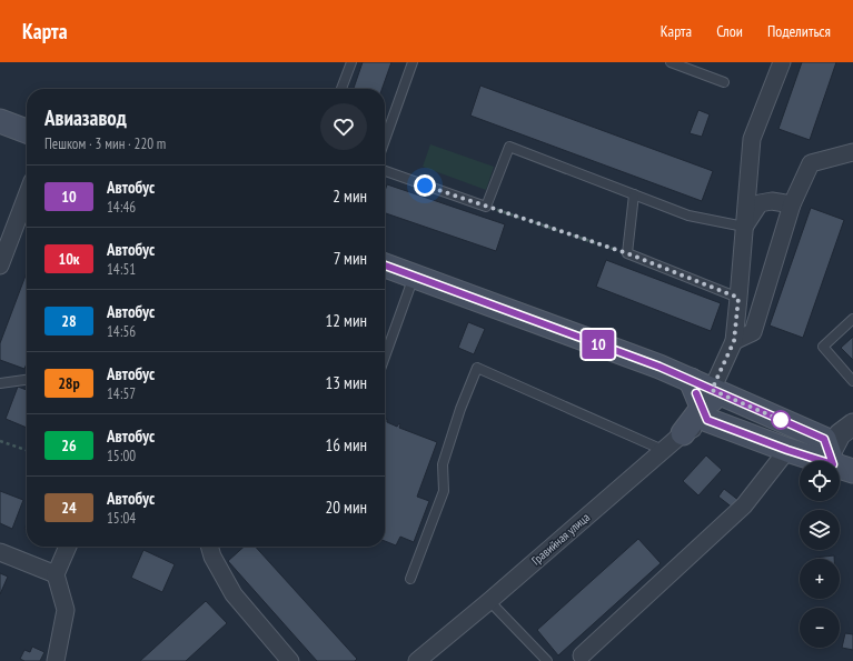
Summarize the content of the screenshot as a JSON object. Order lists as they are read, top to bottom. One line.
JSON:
{"streets":{"street":["Гравийная улица"]},"lines":["bus line 10"],"page":{"header":"Карта","nav":["Карта","Слои","Поделиться"],"on_map":"10","heading":["Авиазавод","Пешком · 3 мин · 220 m"],"list":[{"mark":"10","name":"Автобус","note":"14:46","value":"2 мин"},{"mark":"10к","name":"Автобус","note":"14:51","value":"7 мин"},{"mark":"28","name":"Автобус","note":"14:56","value":"12 мин"},{"mark":"28р","name":"Автобус","note":"14:57","value":"13 мин"},{"mark":"26","name":"Автобус","note":"15:00","value":"16 мин"},{"mark":"24","name":"Автобус","note":"15:04","value":"20 мин"}],"map_buttons":["+","−"]}}
